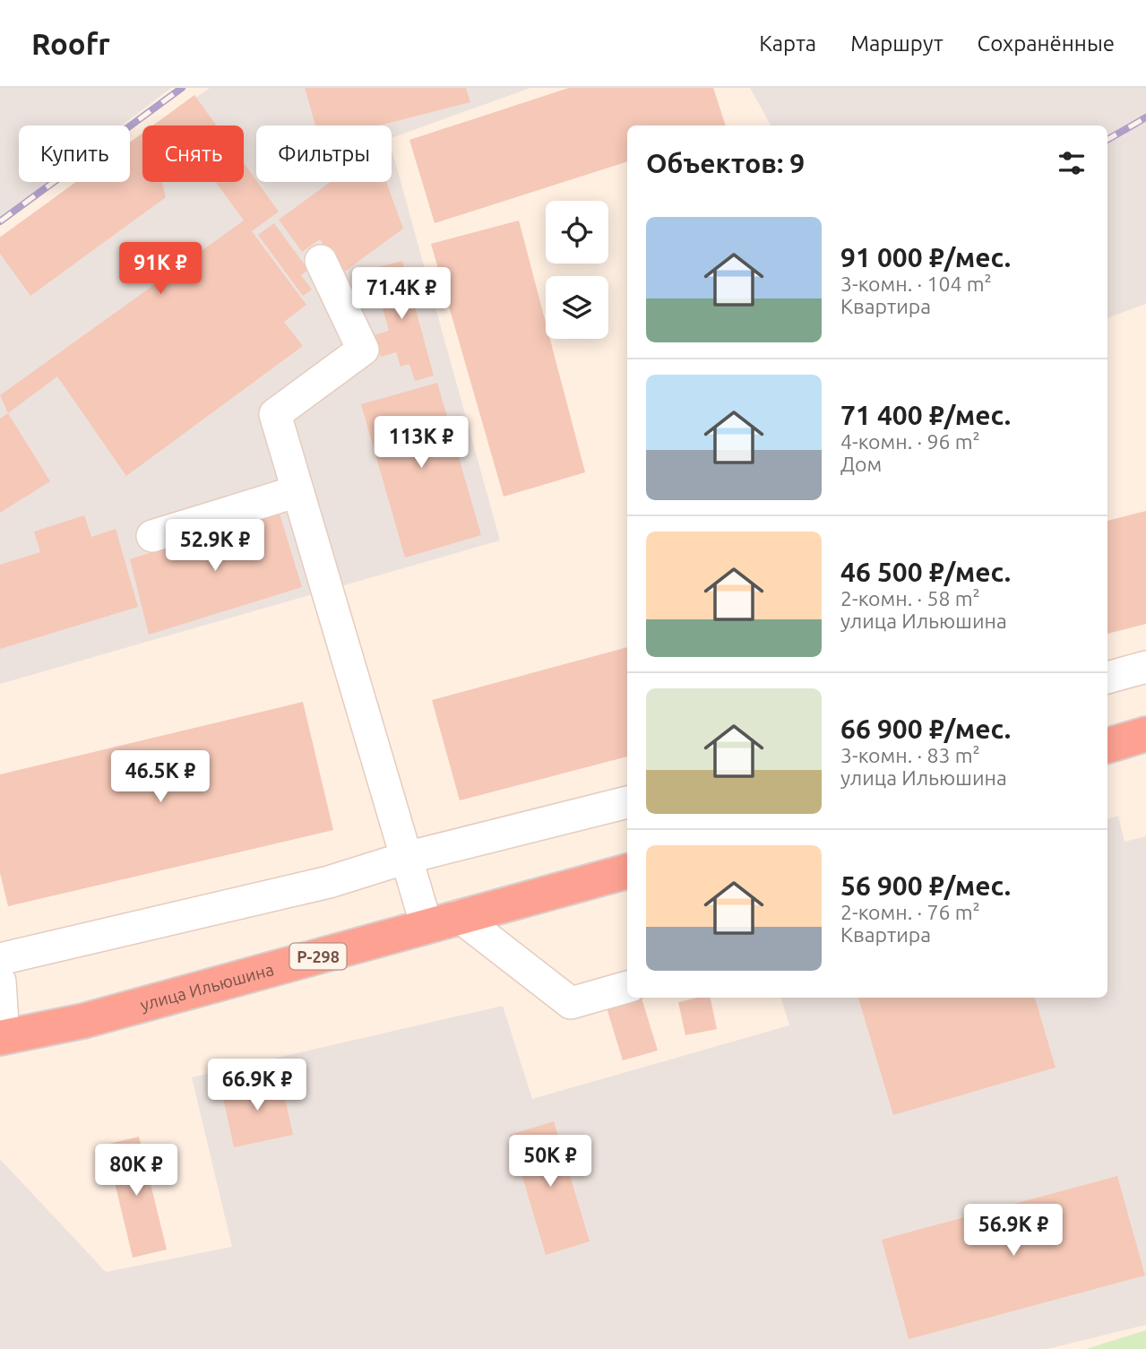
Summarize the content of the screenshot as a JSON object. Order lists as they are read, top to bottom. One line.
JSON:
{"streets":{"highway":["Р-298","улица Ильюшина"]},"page":{"header":"Roofr","nav":["Карта","Маршрут","Сохранённые"],"chip":["Купить","Снять","Фильтры"],"heading":"Объектов: 9","list":[{"name":"91 000 ₽/мес.","note":"3-комн. · 104 m² · Квартира"},{"name":"71 400 ₽/мес.","note":"4-комн. · 96 m² · Дом"},{"name":"46 500 ₽/мес.","note":"2-комн. · 58 m² · улица Ильюшина"},{"name":"66 900 ₽/мес.","note":"3-комн. · 83 m² · улица Ильюшина"},{"name":"56 900 ₽/мес.","note":"2-комн. · 76 m² · Квартира"}],"price":["91K ₽","71.4K ₽","113K ₽","52.9K ₽","46.5K ₽","66.9K ₽","50K ₽","80K ₽","56.9K ₽"]}}
